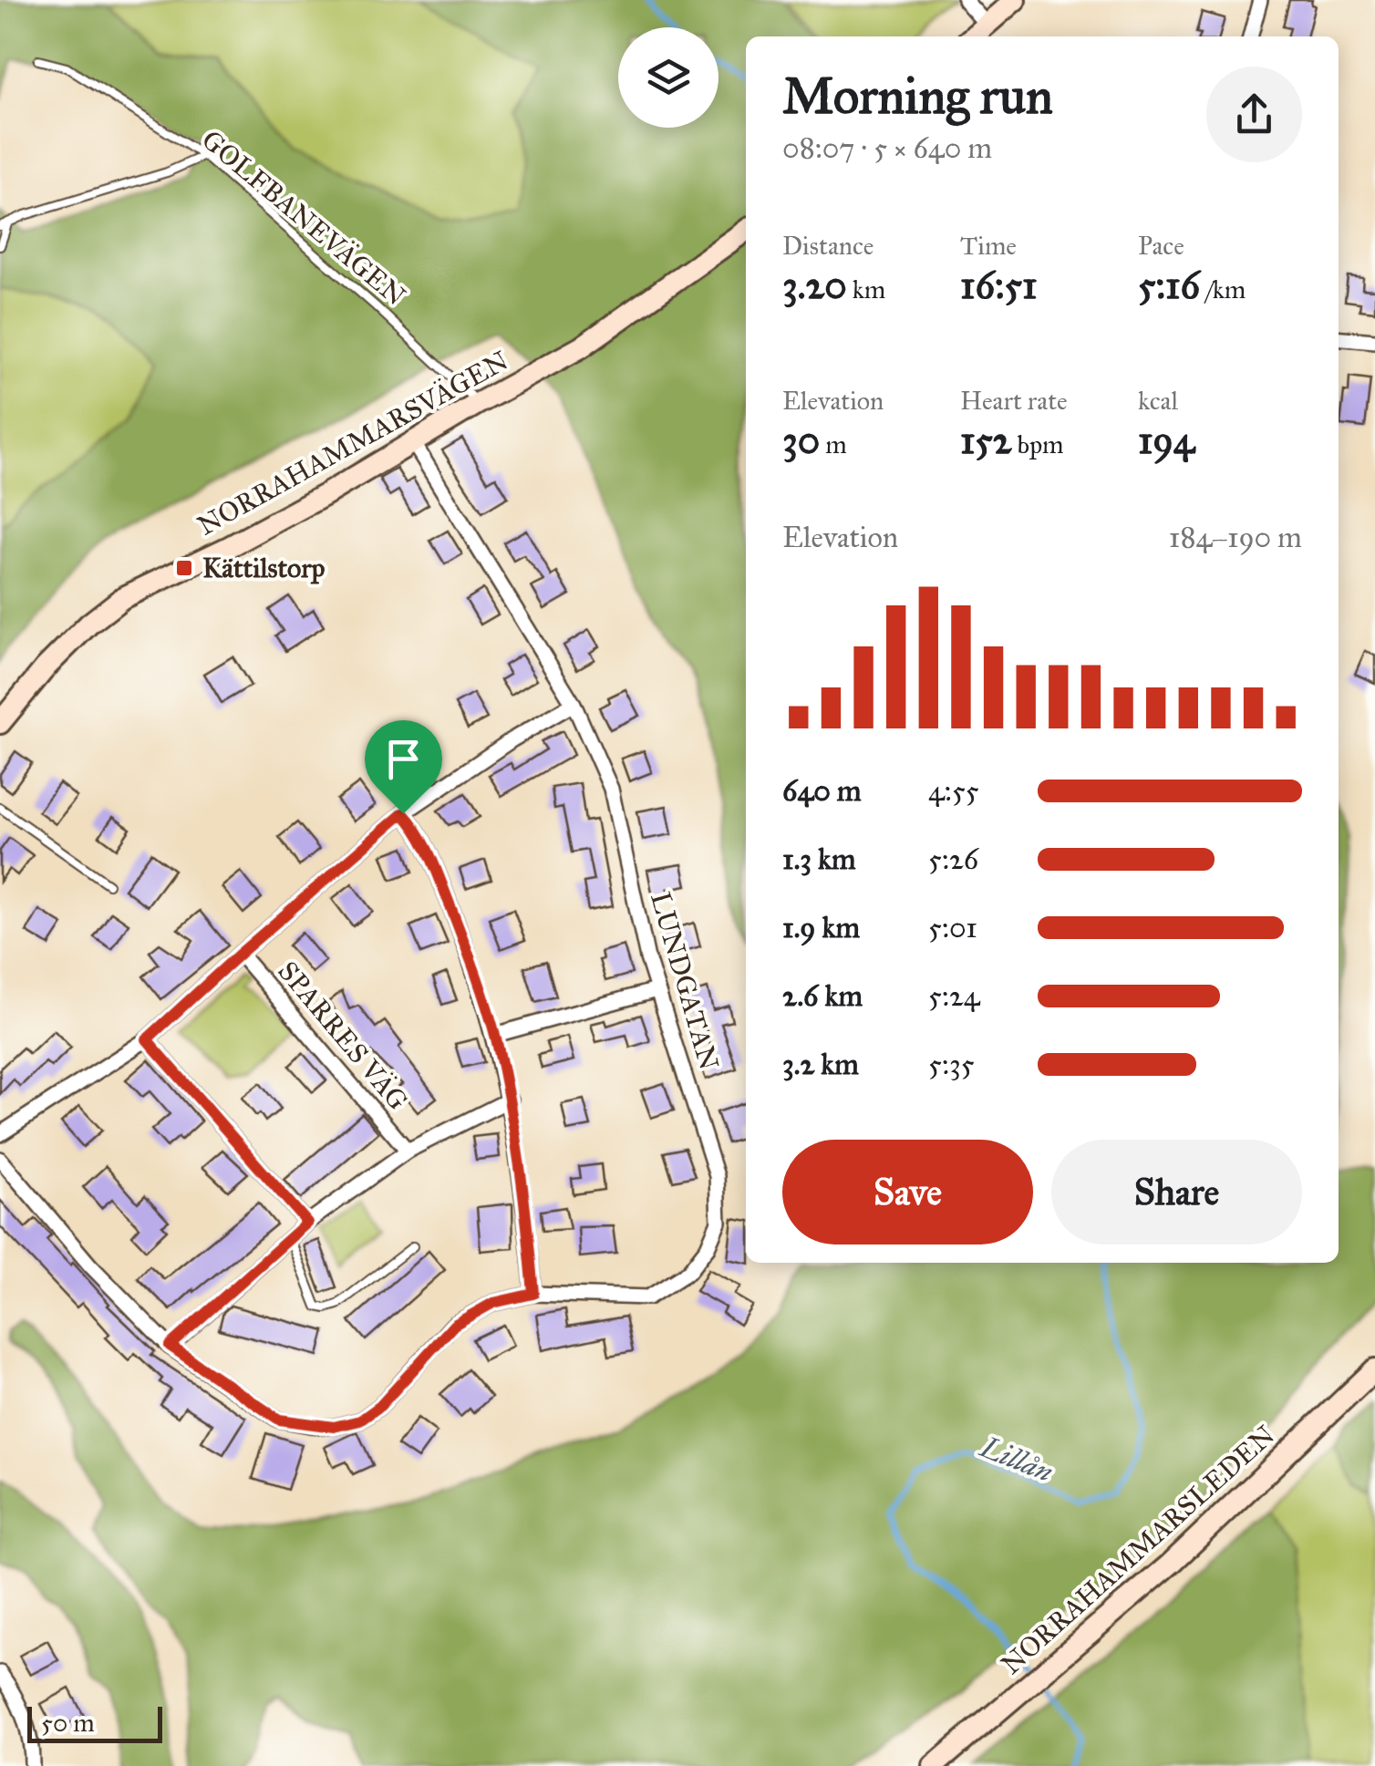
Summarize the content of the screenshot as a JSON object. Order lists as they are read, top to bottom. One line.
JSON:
{"streets":{"street":["NORRAHAMMARSVÄGEN","LUNDGATAN","SPARRES VÄG","NORRAHAMMARSLEDEN"],"lane":["GOLFBANEVÄGEN"]},"crossings":[["GOLFBANEVÄGEN","NORRAHAMMARSVÄGEN"],["NORRAHAMMARSVÄGEN","LUNDGATAN"]],"water":["Lillån"],"places":{"transit":["Kättilstorp"]},"scale_bar":"50 m","page":{"heading":["Morning run","08:07 · 5 × 640 m"],"stats":[["Distance","3.20 km"],["Time","16:51"],["Pace","5:16 /km"],["Elevation","30 m"],["Heart rate","152 bpm"],["kcal","194"]],"chart":["Elevation","184–190 m"],"list":[{"name":"640 m","note":"4:55"},{"name":"1.3 km","note":"5:26"},{"name":"1.9 km","note":"5:01"},{"name":"2.6 km","note":"5:24"},{"name":"3.2 km","note":"5:35"}],"buttons":["Save","Share"],"scale":"50 m"}}
